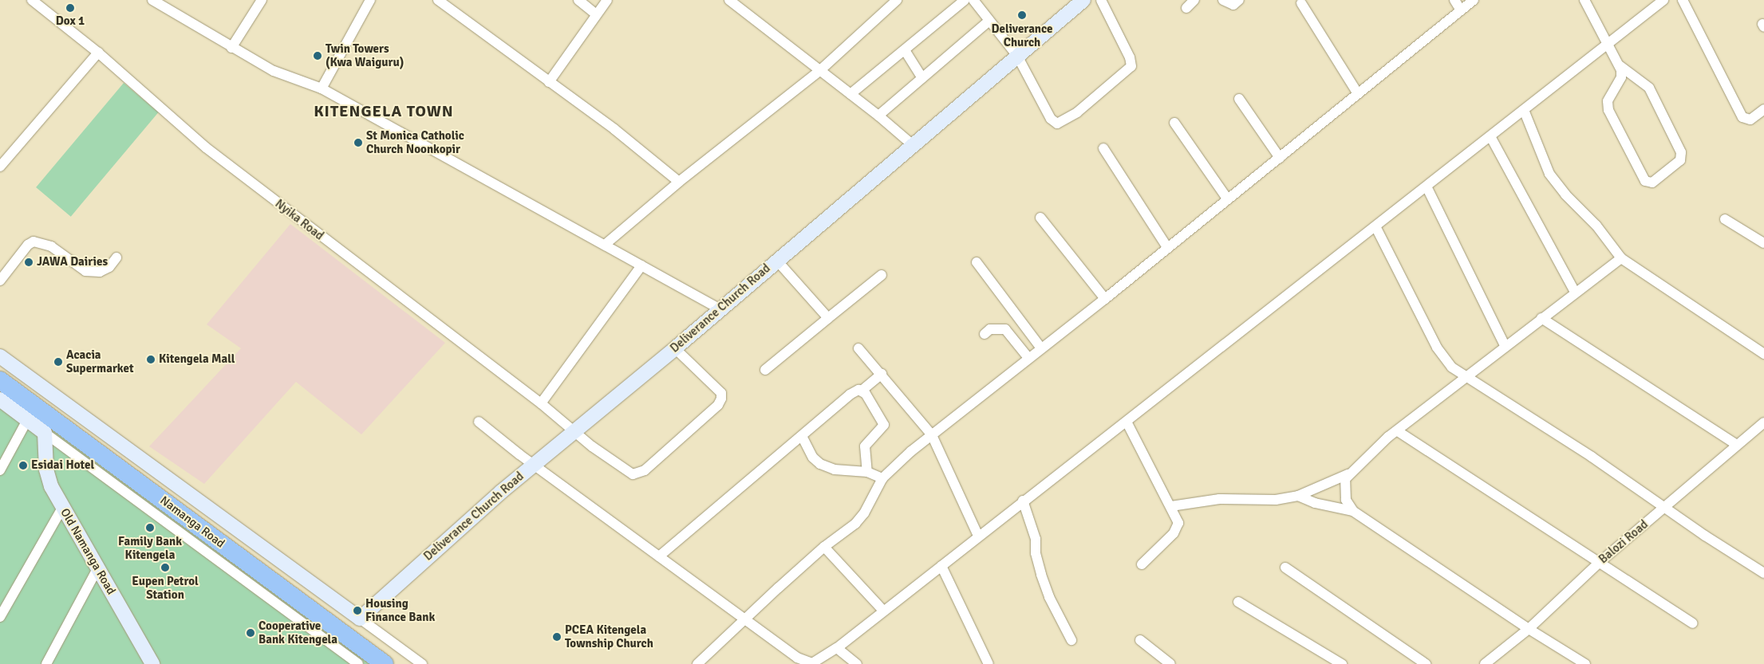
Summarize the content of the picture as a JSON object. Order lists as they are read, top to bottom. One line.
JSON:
{"streets":{"highway":["Namanga Road"],"street":["Nyika Road","Deliverance Church Road","Balozi Road","Old Namanga Road"]},"crossings":[["Nyika Road","Deliverance Church Road"]],"districts":["KITENGELA TOWN"],"places":["Dox 1","Deliverance Church","Twin Towers (Kwa Waiguru)","St Monica Catholic Church Noonkopir","JAWA Dairies","Kitengela Mall","Acacia Supermarket","Esidai Hotel","Family Bank Kitengela","Eupen Petrol Station","Housing Finance Bank","Cooperative Bank Kitengela","PCEA Kitengela Township Church"]}
